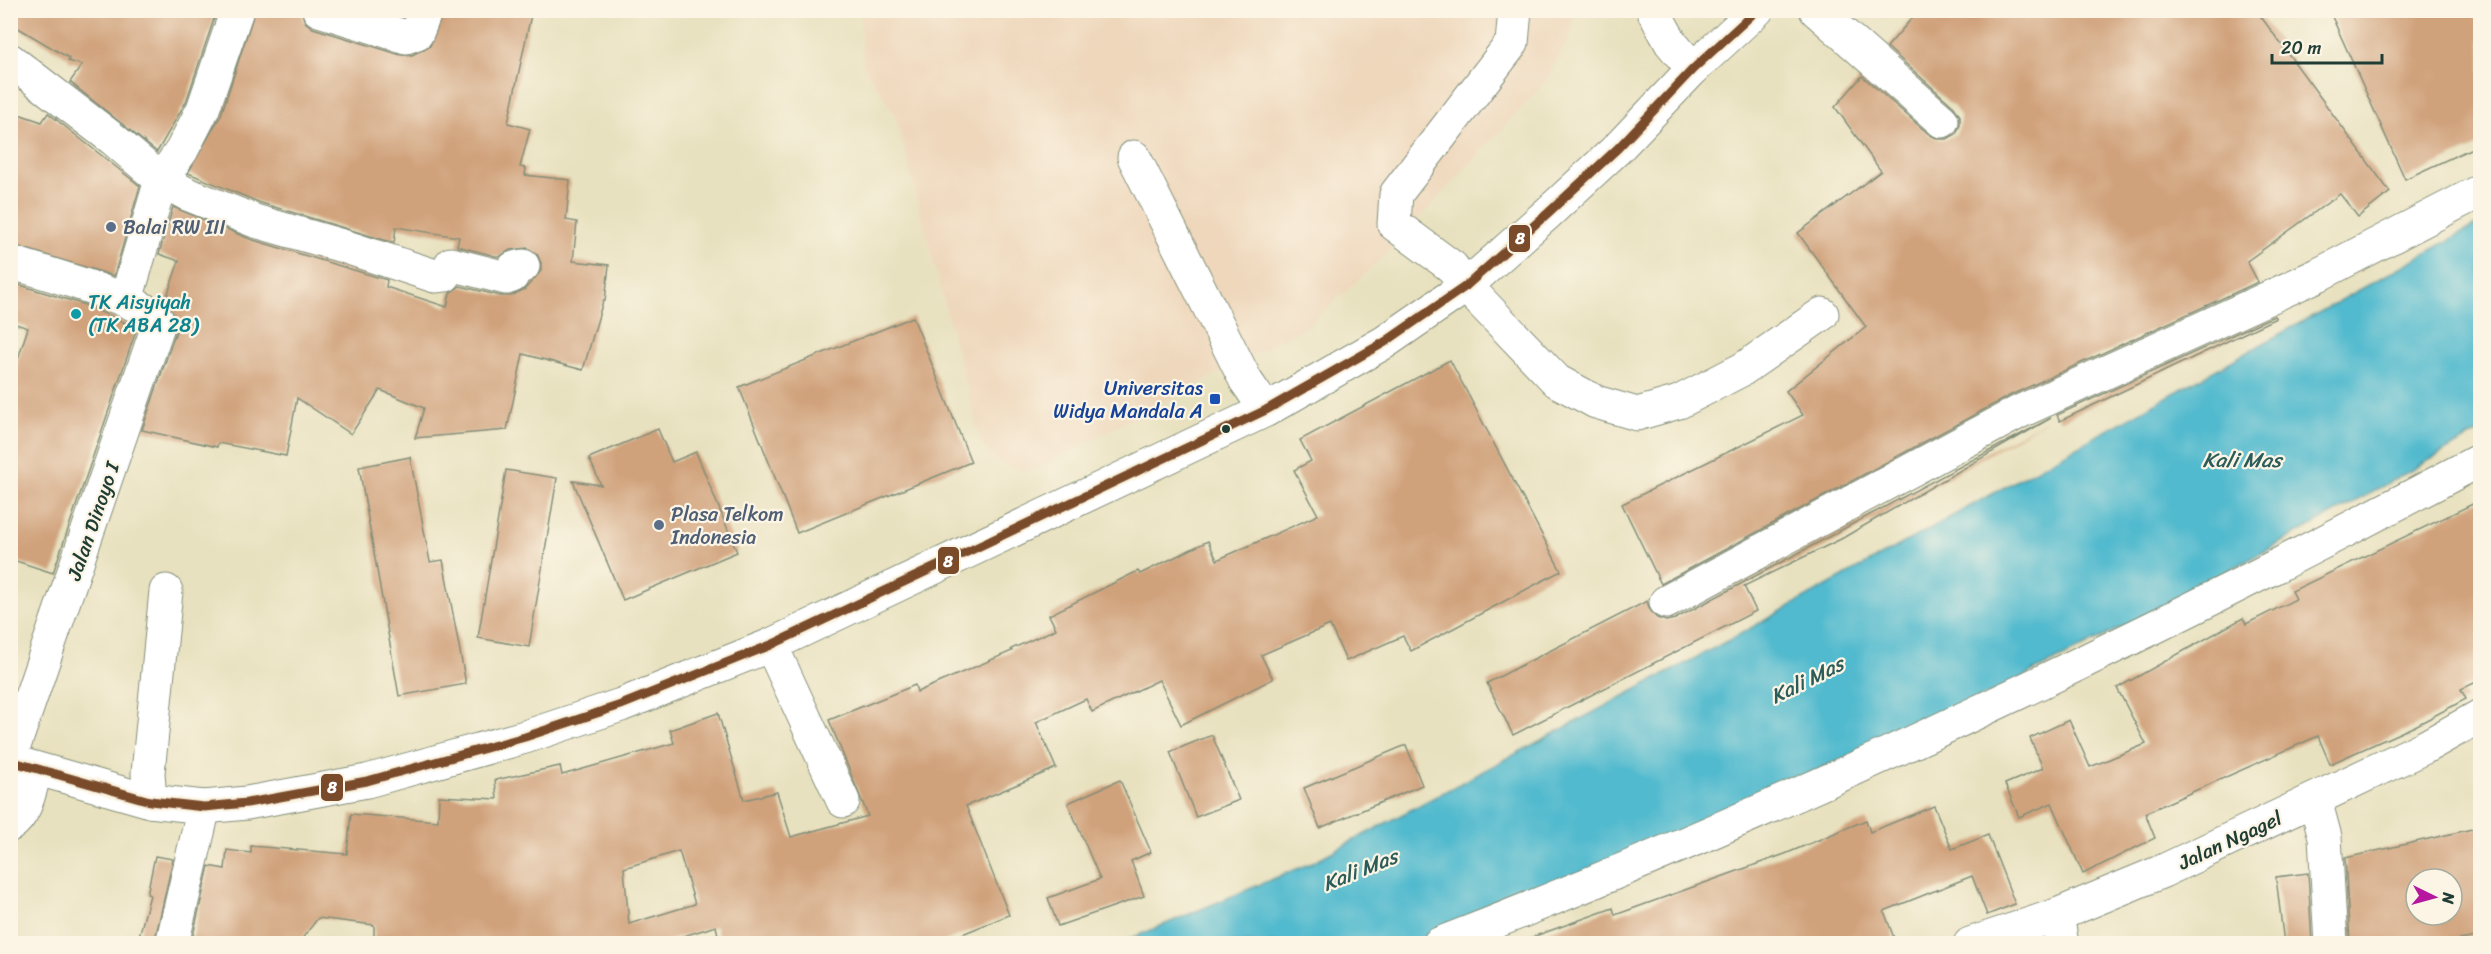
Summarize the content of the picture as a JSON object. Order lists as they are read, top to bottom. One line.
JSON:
{"streets":{"main road":["Jalan Dinoyo I","Jalan Ngagel"]},"water":["Kali Mas"],"places":{"other":["Balai RW III","TK Aisyiyah (TK ABA 28)","Plasa Telkom Indonesia"],"transit":["Universitas Widya Mandala A"]},"lines":["transit line 8"],"scale_bar":"20 m","north":"right"}
